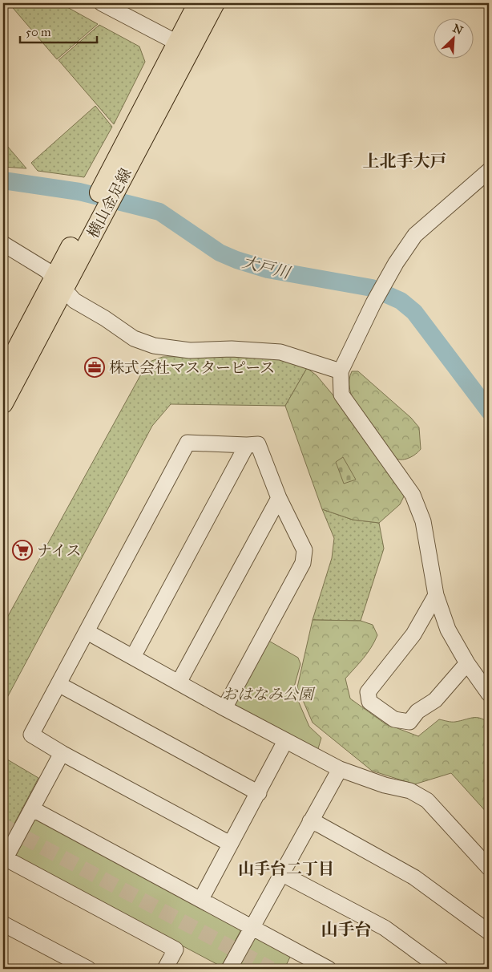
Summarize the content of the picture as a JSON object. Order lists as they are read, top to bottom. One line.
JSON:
{"streets":{"main road":["横山金足線"]},"districts":["上北手大戸","山手台二丁目","山手台"],"water":["大戸川"],"parks":["おはなみ公園"],"places":{"office":["株式会社マスターピース"],"supermarket":["ナイス"]},"scale_bar":"50 m","north":"top right"}
